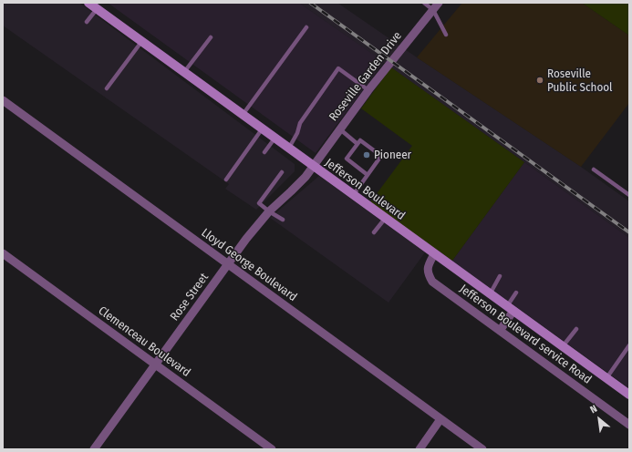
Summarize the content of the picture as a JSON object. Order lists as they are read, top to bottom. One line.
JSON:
{"streets":{"street":["Roseville Garden Drive","Jefferson Boulevard","Lloyd George Boulevard","Rose Street","Jefferson Boulevard service Road","Clemenceau Boulevard"]},"crossings":[["Roseville Garden Drive","Jefferson Boulevard"],["Roseville Garden Drive","Rose Street"],["Jefferson Boulevard","Rose Street"],["Jefferson Boulevard","Jefferson Boulevard service Road"],["Lloyd George Boulevard","Rose Street"],["Rose Street","Clemenceau Boulevard"]],"places":["Roseville Public School","Pioneer"],"north":"top left"}
